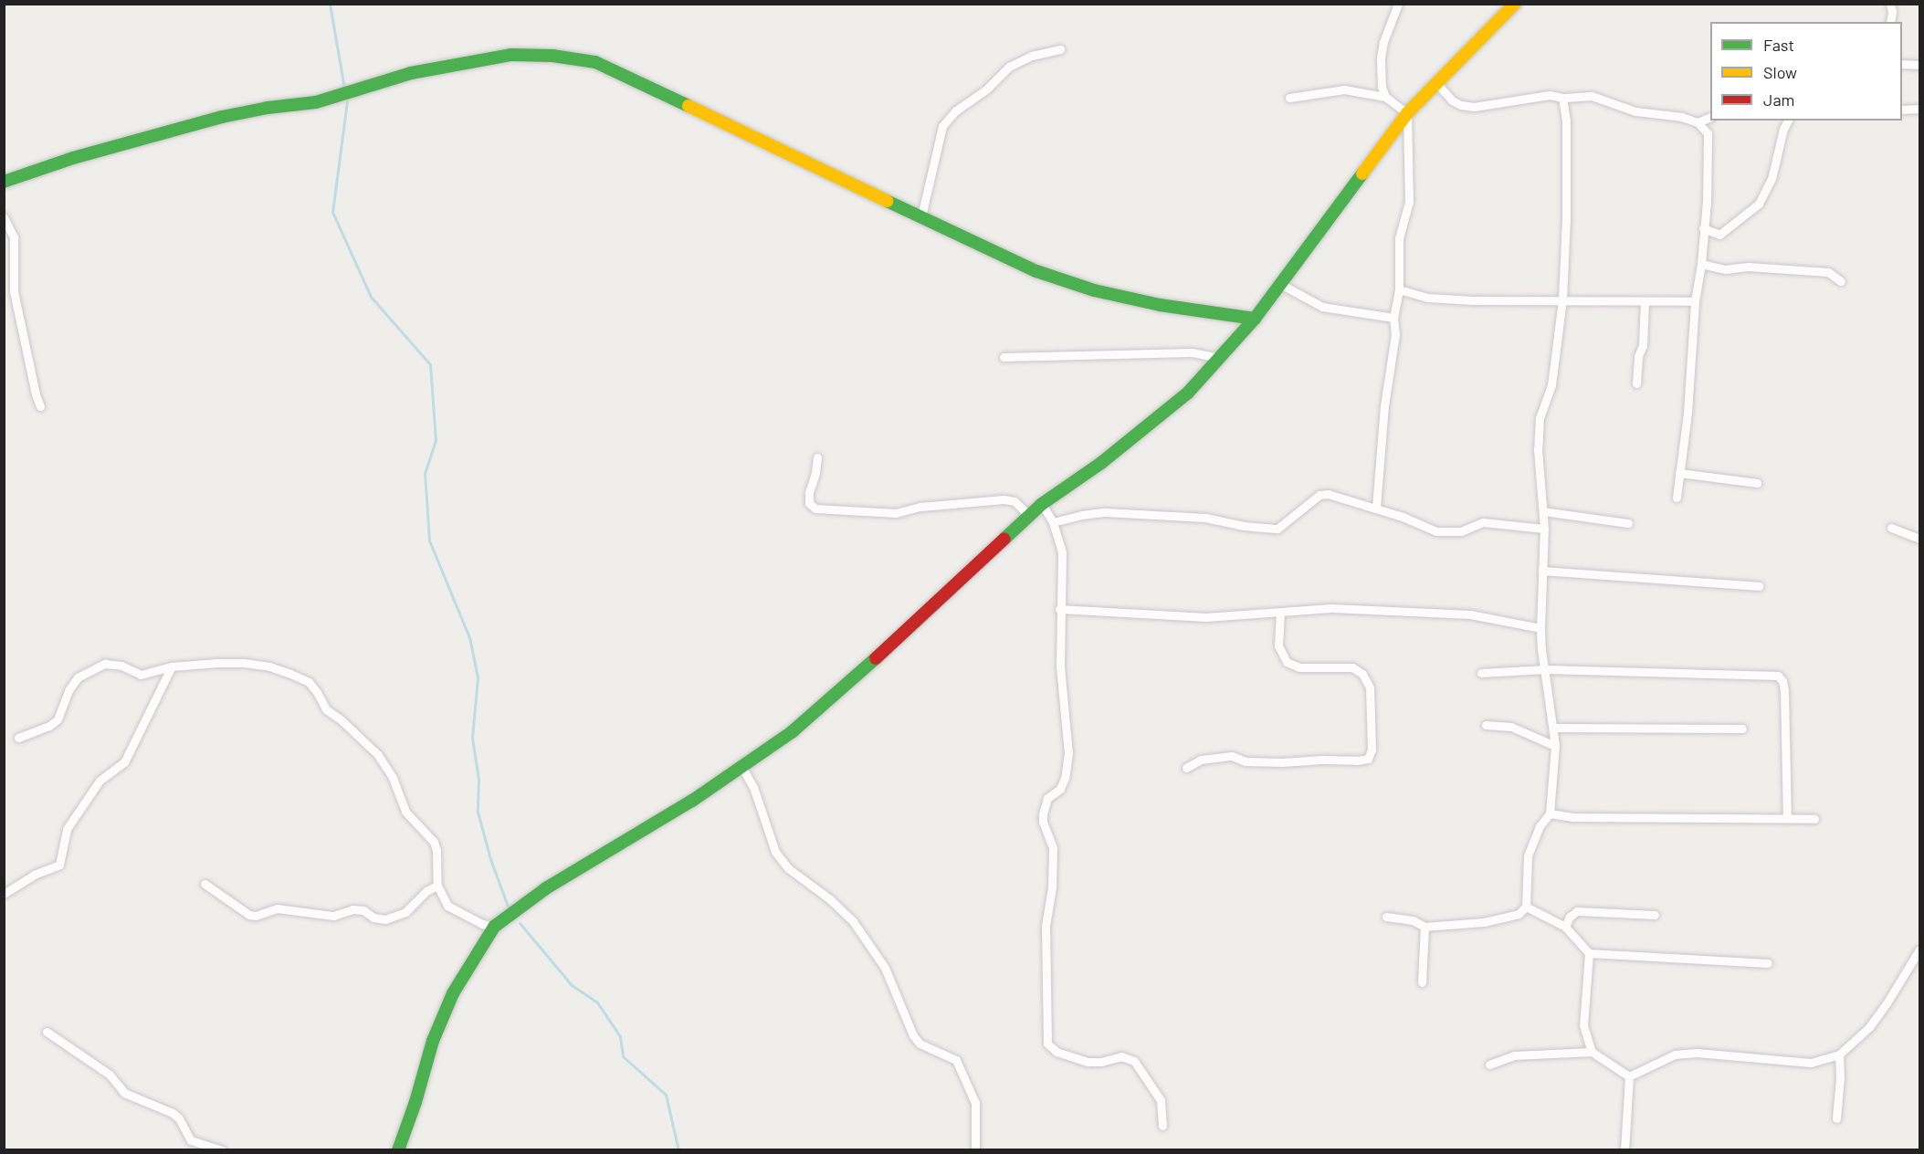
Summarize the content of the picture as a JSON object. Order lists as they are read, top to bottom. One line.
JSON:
{"legend":["Fast","Slow","Jam"]}
